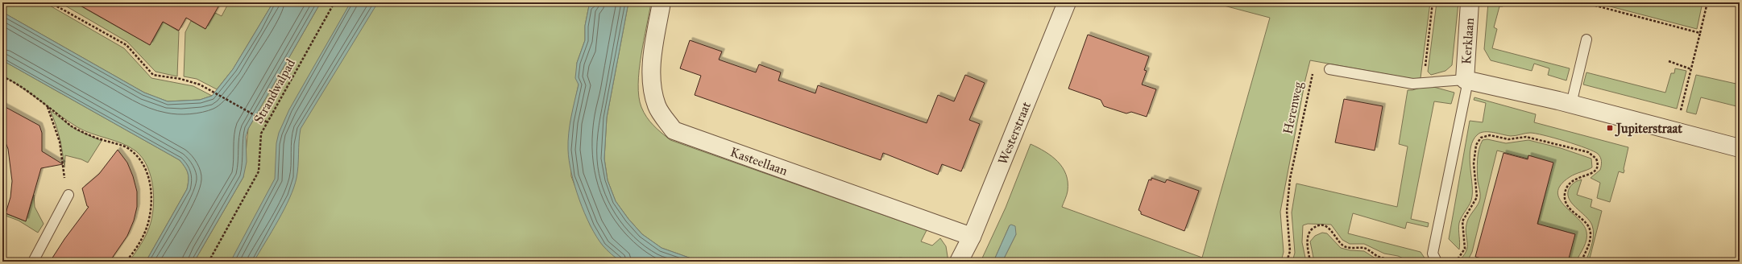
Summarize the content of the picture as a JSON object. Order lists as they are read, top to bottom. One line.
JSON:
{"streets":{"street":["Kerklaan","Westerstraat","Kasteellaan"],"path":["Strandwalpad","Herenweg"]},"crossings":[["Westerstraat","Kasteellaan"]],"places":{"transit":["Jupiterstraat"]}}
